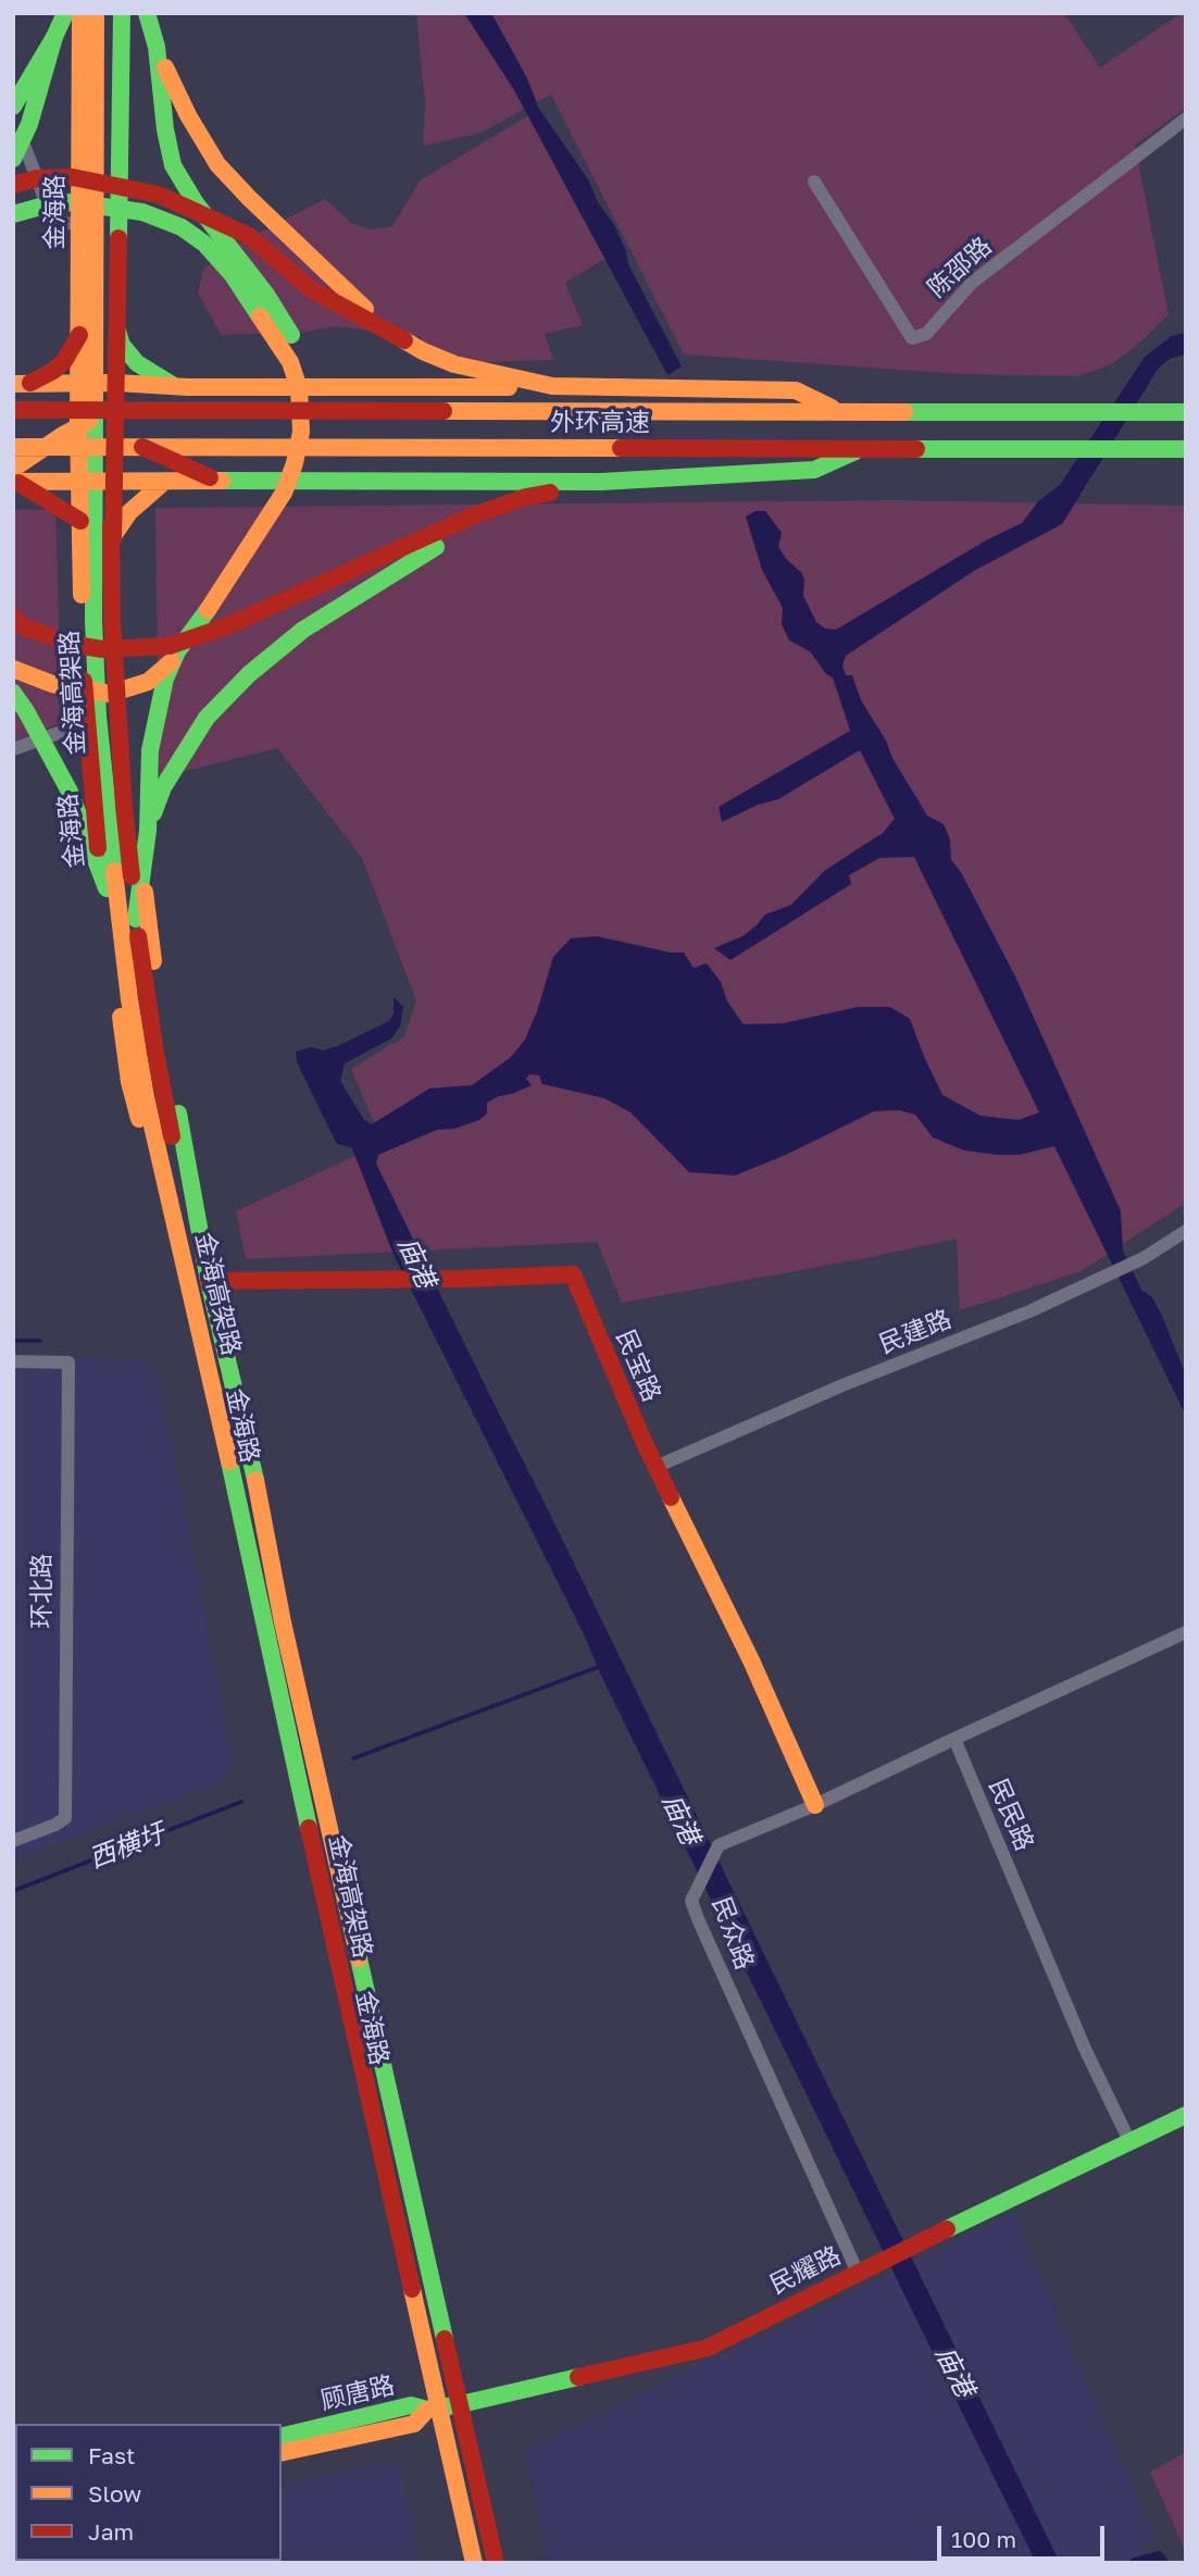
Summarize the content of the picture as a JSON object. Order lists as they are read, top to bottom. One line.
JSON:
{"streets":{"main road":["金海路","外环高速","金海高架路","民宝路","民耀路","顾唐路"],"street":["陈邵路","民建路","环北路","民民路","民众路"]},"crossings":[["金海路","民宝路"],["金海路","民耀路"],["金海路","顾唐路"],["民建路","民宝路"],["民宝路","民众路"],["民民路","民众路"],["民民路","民耀路"],["民众路","民耀路"],["民耀路","顾唐路"]],"water":["庙港","西横圩"],"legend":["Fast","Slow","Jam"],"scale_bar":"100 m"}
